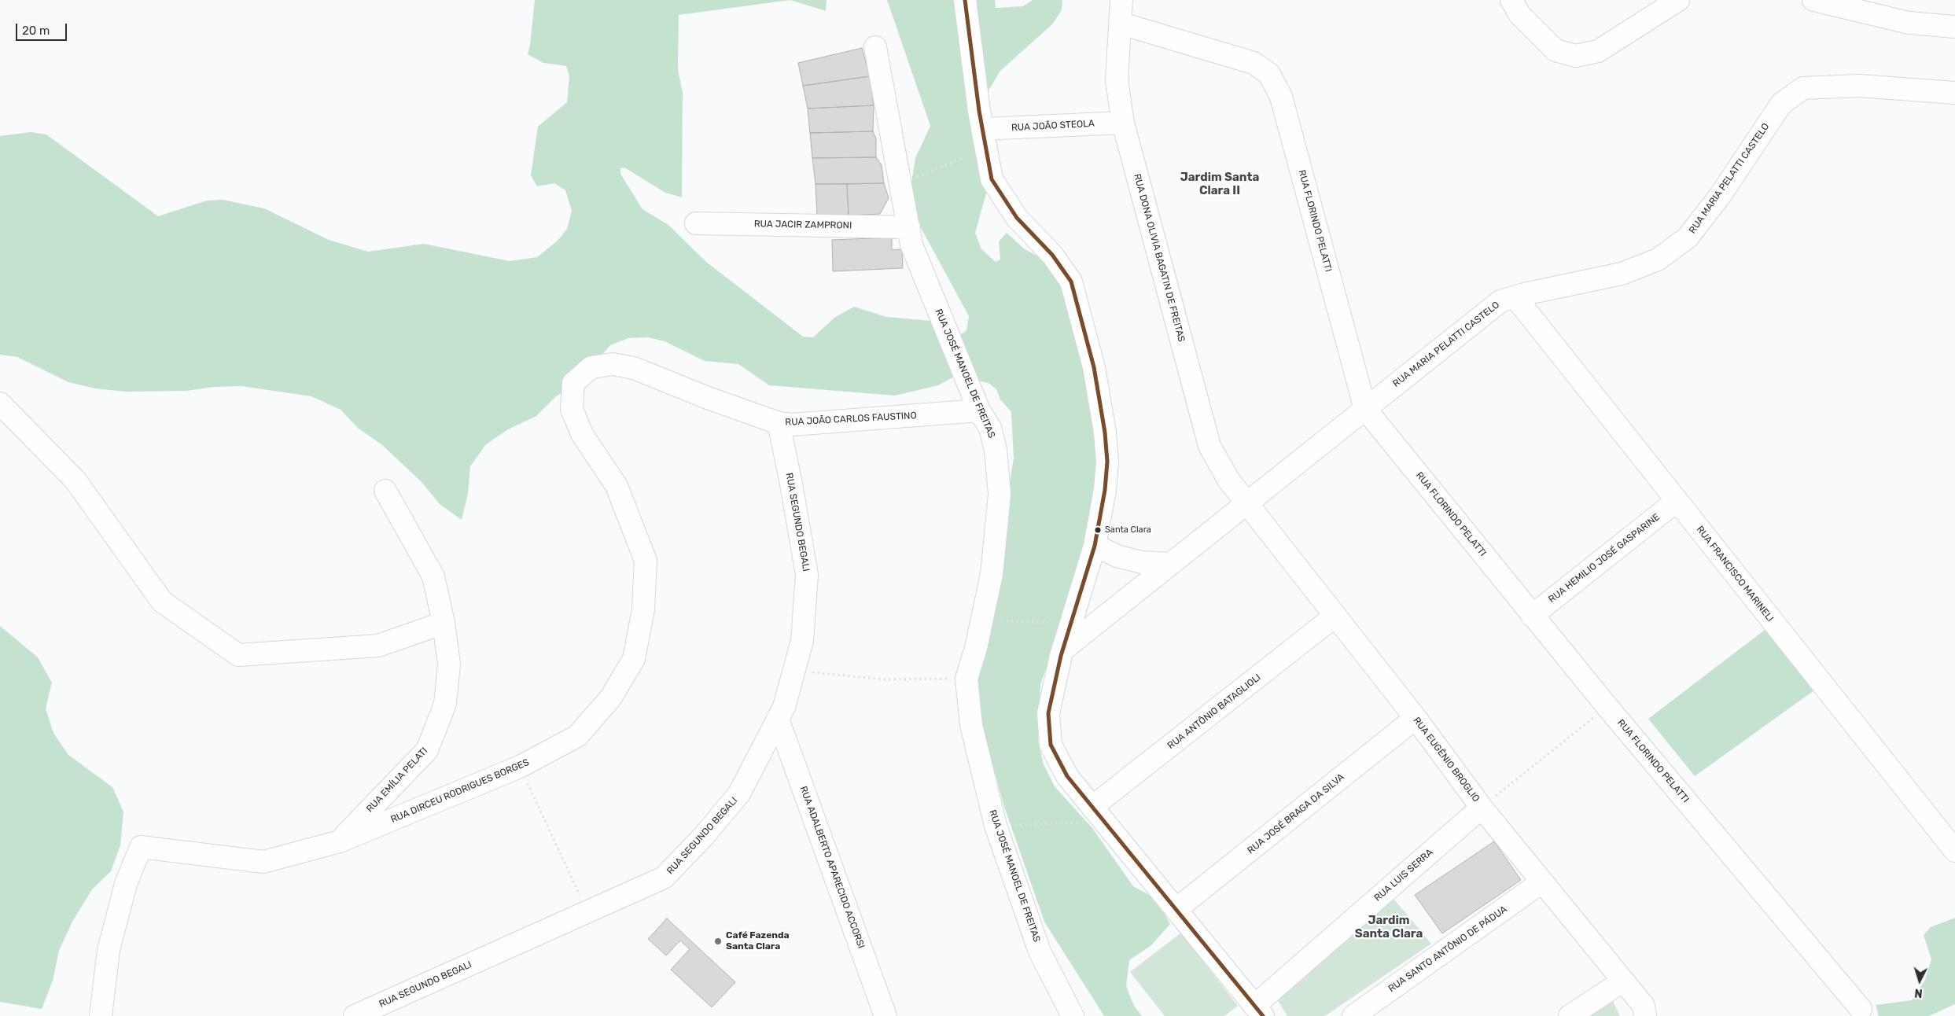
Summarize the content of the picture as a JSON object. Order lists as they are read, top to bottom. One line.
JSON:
{"streets":{"street":["RUA JOÃO STEOLA","RUA MARIA PELATTI CASTELO","RUA FLORINDO PELATTI","RUA JACIR ZAMPRONI","RUA DONA OLIVIA BAGATIN DE FREITAS","RUA JOSÉ MANOEL DE FREITAS","RUA JOÃO CARLOS FAUSTINO","RUA SEGUNDO BEGALI","RUA HEMILIO JOSÉ GASPARINE","RUA FRANCISCO MARINELI","RUA ANTÔNIO BATAGLIOLI","RUA EUGÊNIO BROGLIO","RUA EMÍLIA PELATI","RUA DIRCEU RODRIGUES BORGES","RUA JOSÉ BRAGA DA SILVA","RUA ADALBERTO APARECIDO ACCORSI","RUA LUIS SERRA","RUA SANTO ANTÔNIO DE PÁDUA"]},"crossings":[["RUA JOÃO STEOLA","RUA DONA OLIVIA BAGATIN DE FREITAS"],["RUA MARIA PELATTI CASTELO","RUA FLORINDO PELATTI"],["RUA MARIA PELATTI CASTELO","RUA DONA OLIVIA BAGATIN DE FREITAS"],["RUA MARIA PELATTI CASTELO","RUA FRANCISCO MARINELI"],["RUA MARIA PELATTI CASTELO","RUA EUGÊNIO BROGLIO"],["RUA FLORINDO PELATTI","RUA DONA OLIVIA BAGATIN DE FREITAS"],["RUA FLORINDO PELATTI","RUA HEMILIO JOSÉ GASPARINE"],["RUA JACIR ZAMPRONI","RUA JOSÉ MANOEL DE FREITAS"],["RUA DONA OLIVIA BAGATIN DE FREITAS","RUA EUGÊNIO BROGLIO"],["RUA JOSÉ MANOEL DE FREITAS","RUA JOÃO CARLOS FAUSTINO"],["RUA JOÃO CARLOS FAUSTINO","RUA SEGUNDO BEGALI"],["RUA JOÃO CARLOS FAUSTINO","RUA DIRCEU RODRIGUES BORGES"],["RUA SEGUNDO BEGALI","RUA ADALBERTO APARECIDO ACCORSI"],["RUA HEMILIO JOSÉ GASPARINE","RUA FRANCISCO MARINELI"],["RUA ANTÔNIO BATAGLIOLI","RUA EUGÊNIO BROGLIO"],["RUA EUGÊNIO BROGLIO","RUA JOSÉ BRAGA DA SILVA"],["RUA EUGÊNIO BROGLIO","RUA LUIS SERRA"],["RUA EUGÊNIO BROGLIO","RUA SANTO ANTÔNIO DE PÁDUA"],["RUA EMÍLIA PELATI","RUA DIRCEU RODRIGUES BORGES"]],"districts":["Jardim Santa Clara II","Jardim Santa Clara"],"places":["Santa Clara","Café Fazenda Santa Clara"],"lines":["transit line 20"],"scale_bar":"20 m","north":"bottom"}
